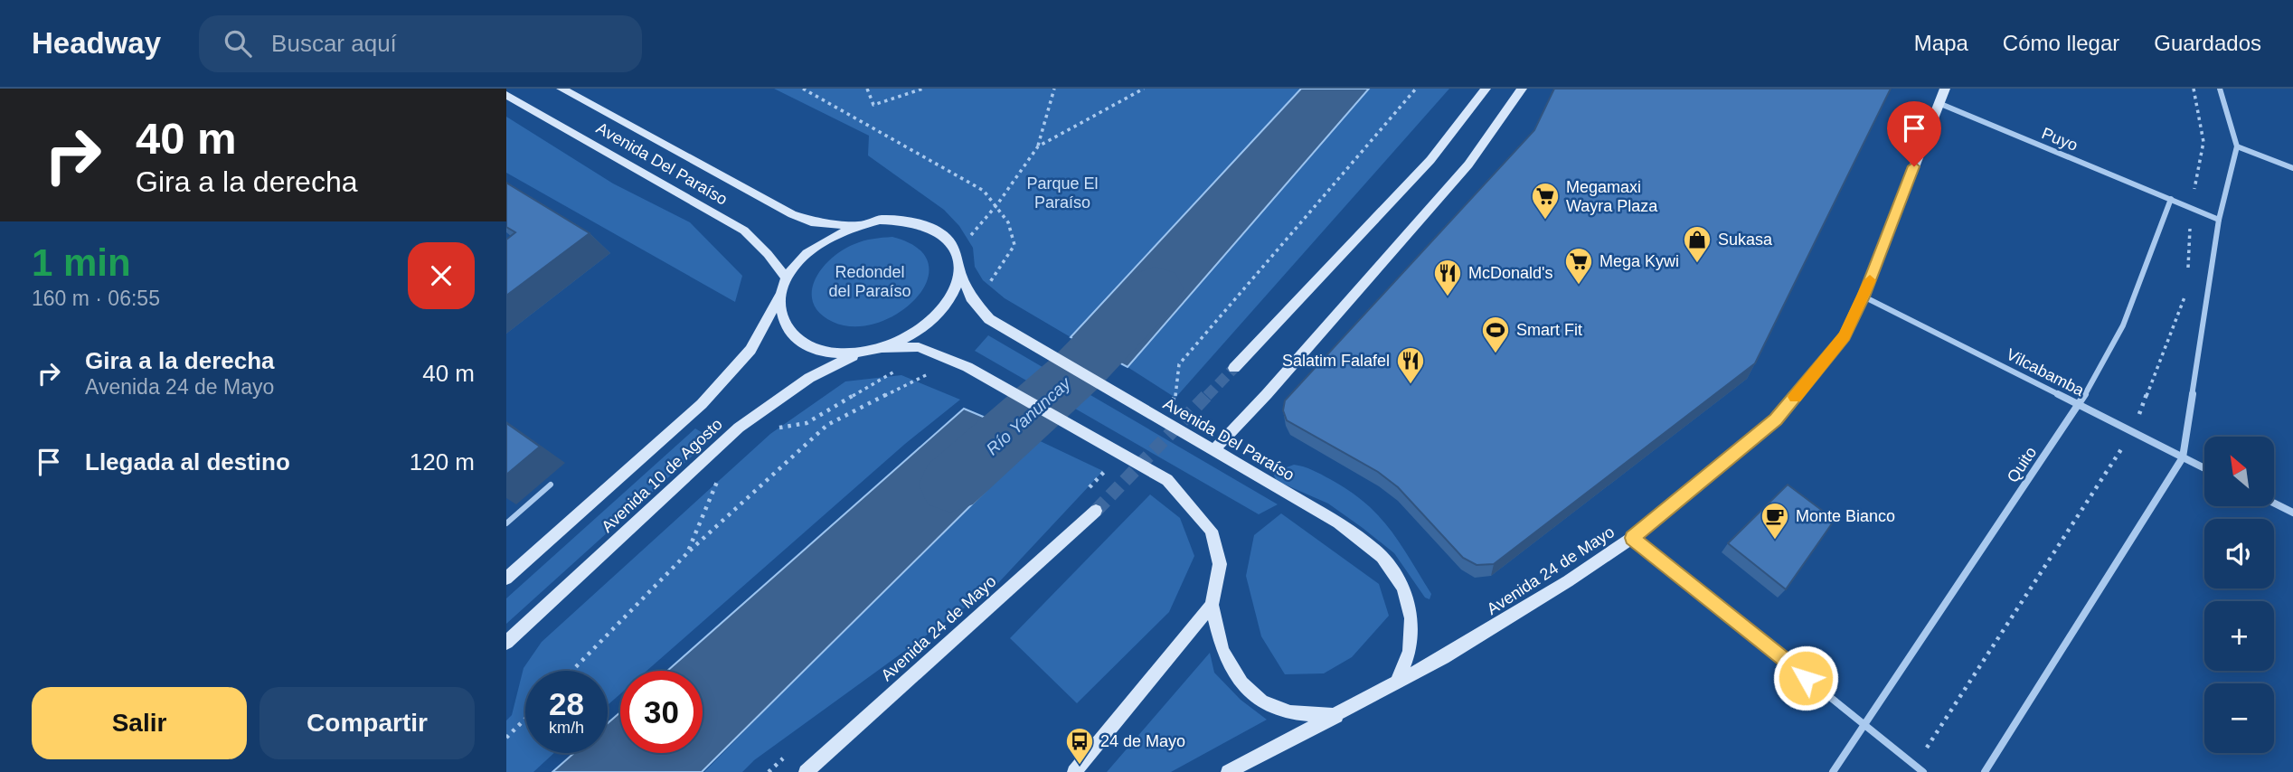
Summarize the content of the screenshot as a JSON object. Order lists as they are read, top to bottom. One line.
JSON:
{"streets":{"main road":["Avenida Del Paraíso","Avenida 10 de Agosto","Avenida 24 de Mayo"],"street":["Puyo","Vilcabamba","Quito"]},"crossings":[["Puyo","Quito"],["Puyo","Avenida 24 de Mayo"],["Avenida Del Paraíso","Avenida 10 de Agosto"],["Avenida Del Paraíso","Avenida 24 de Mayo"],["Vilcabamba","Quito"],["Vilcabamba","Avenida 24 de Mayo"]],"water":["Río Yanuncay"],"parks":["Parque El Paraíso","Redondel del Paraíso"],"places":{"supermarket":["Megamaxi Wayra Plaza","Mega Kywi"],"shop":["Sukasa"],"restaurant":["McDonald's","Salatim Falafel"],"sports":["Smart Fit"],"cafe":["Monte Bianco"],"bus stop":["24 de Mayo"]},"north":"top left","page":{"header":"Headway","search":"Buscar aquí","nav":["Mapa","Cómo llegar","Guardados"],"turn":["40 m","Gira a la derecha"],"heading":["1 min","160 m · 06:55"],"list":[{"name":"Gira a la derecha","note":"Avenida 24 de Mayo","value":"40 m"},{"name":"Llegada al destino","value":"120 m"}],"map_buttons":["+","−"],"speed":"28 km/h","limit":"30","buttons":["Salir","Compartir"]}}
